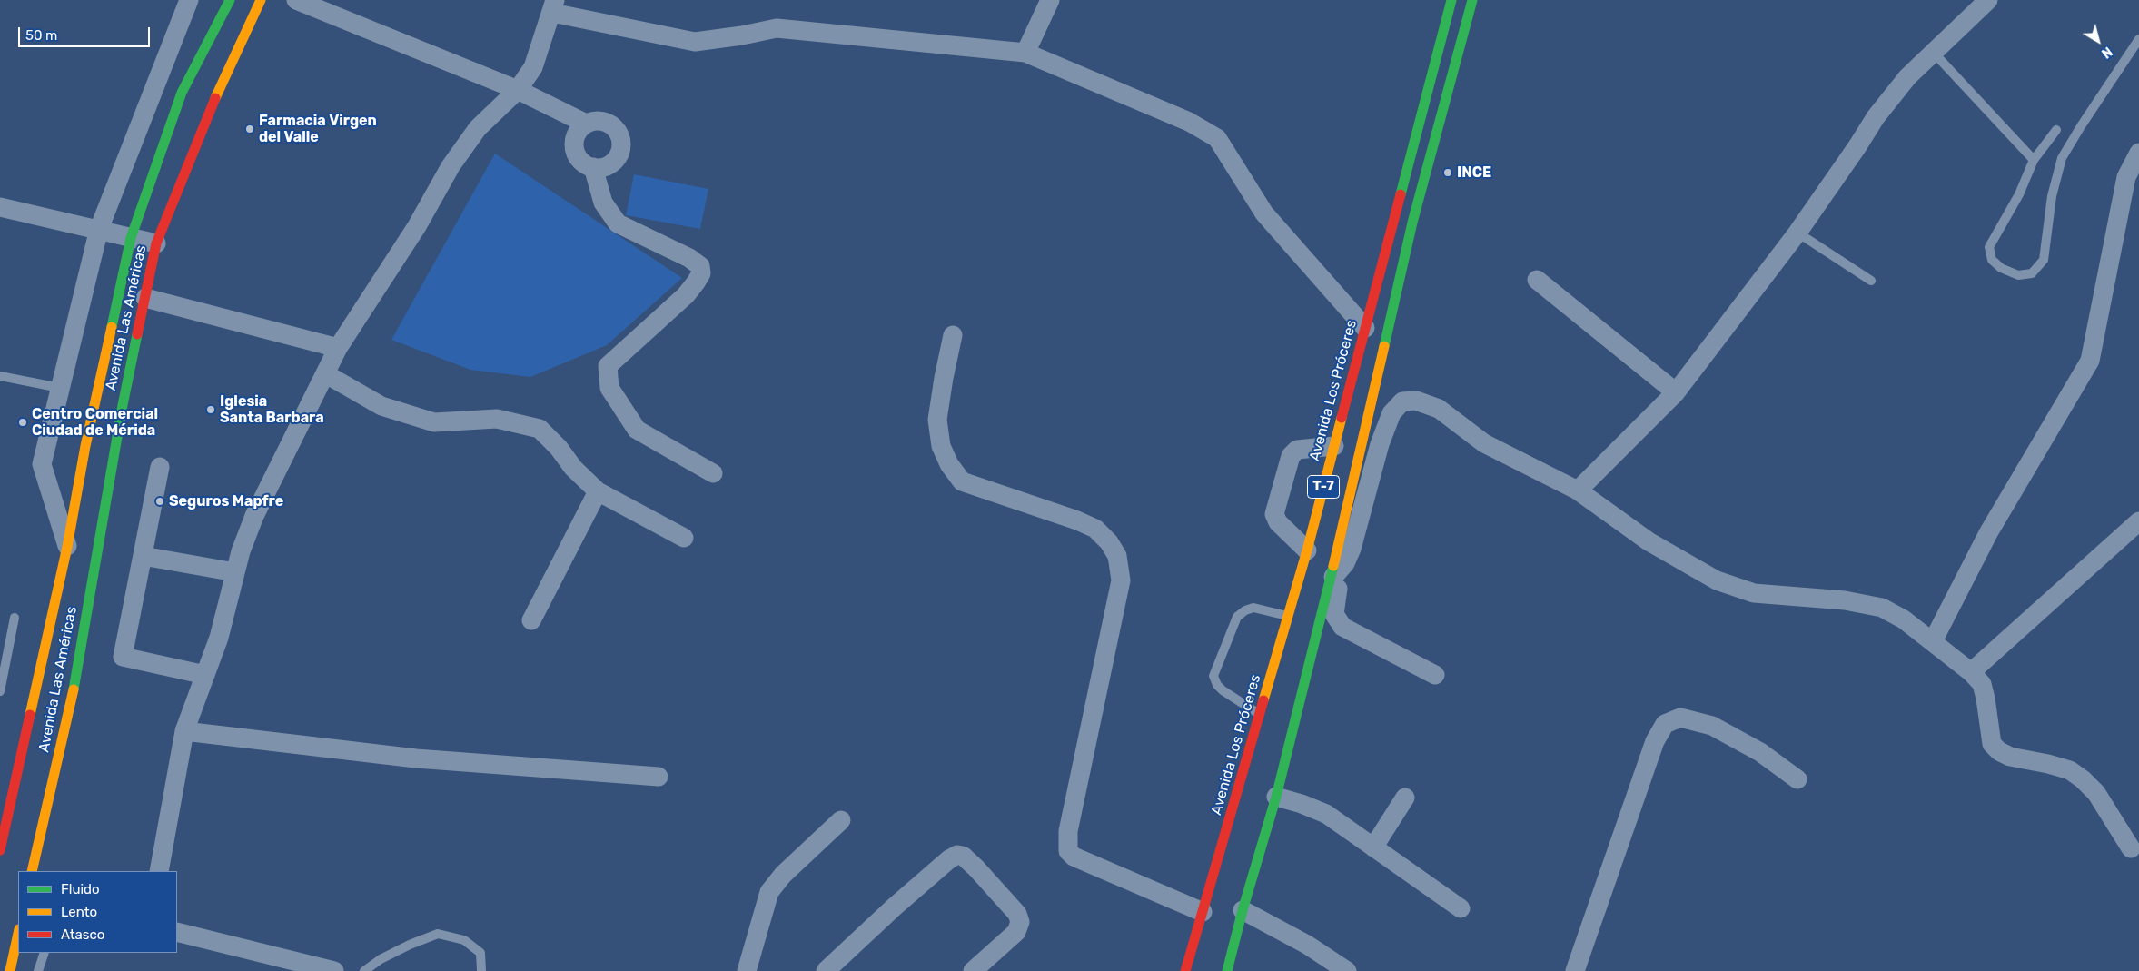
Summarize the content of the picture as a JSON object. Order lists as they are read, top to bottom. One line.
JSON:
{"streets":{"main road":["Avenida Las Américas","Avenida Los Próceres","T-7"]},"places":["Farmacia Virgen del Valle","INCE","Iglesia Santa Barbara","Centro Comercial Ciudad de Mérida","Seguros Mapfre"],"legend":["Fluido","Lento","Atasco"],"scale_bar":"50 m","north":"bottom right"}
